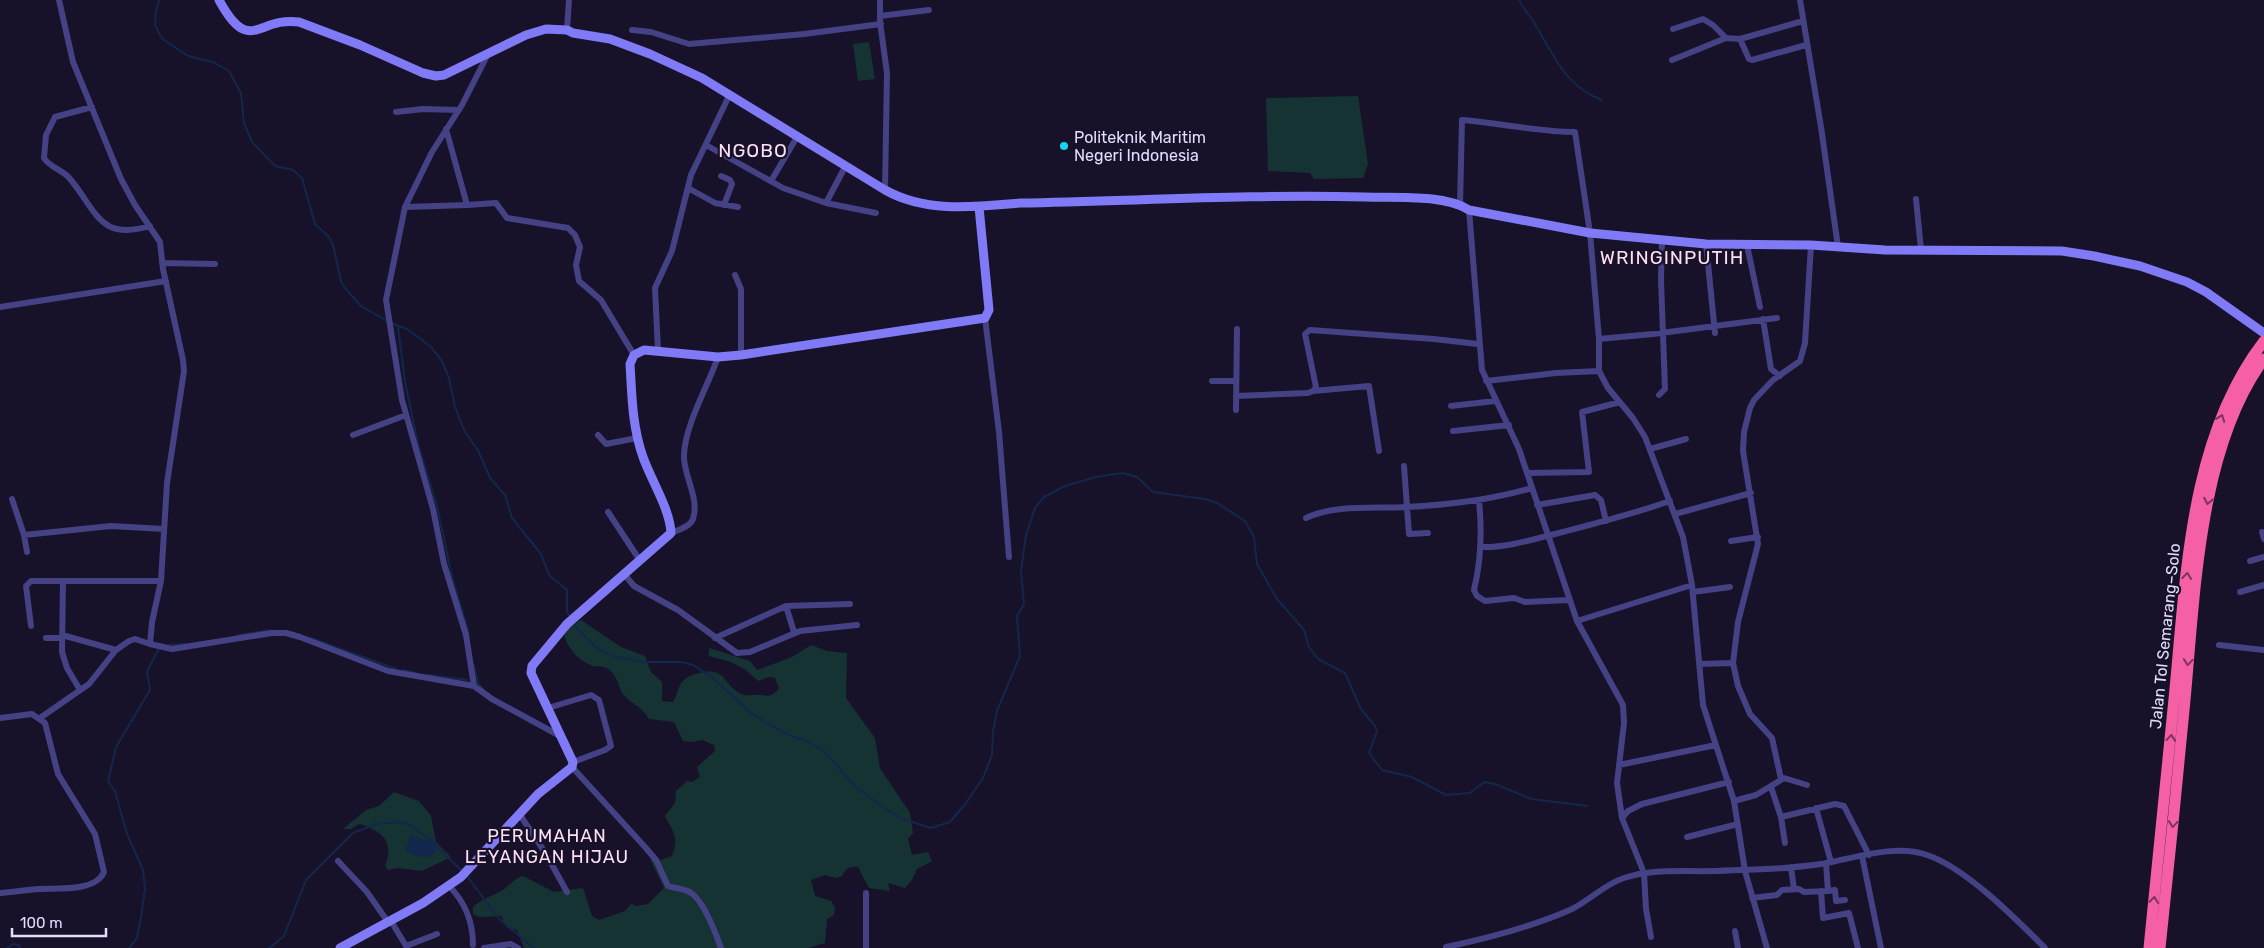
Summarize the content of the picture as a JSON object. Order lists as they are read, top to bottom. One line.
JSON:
{"streets":{"highway":["Jalan Tol Semarang–Solo"]},"districts":["NGOBO","WRINGINPUTIH","PERUMAHAN LEYANGAN HIJAU"],"places":["Politeknik Maritim Negeri Indonesia"],"scale_bar":"100 m"}
